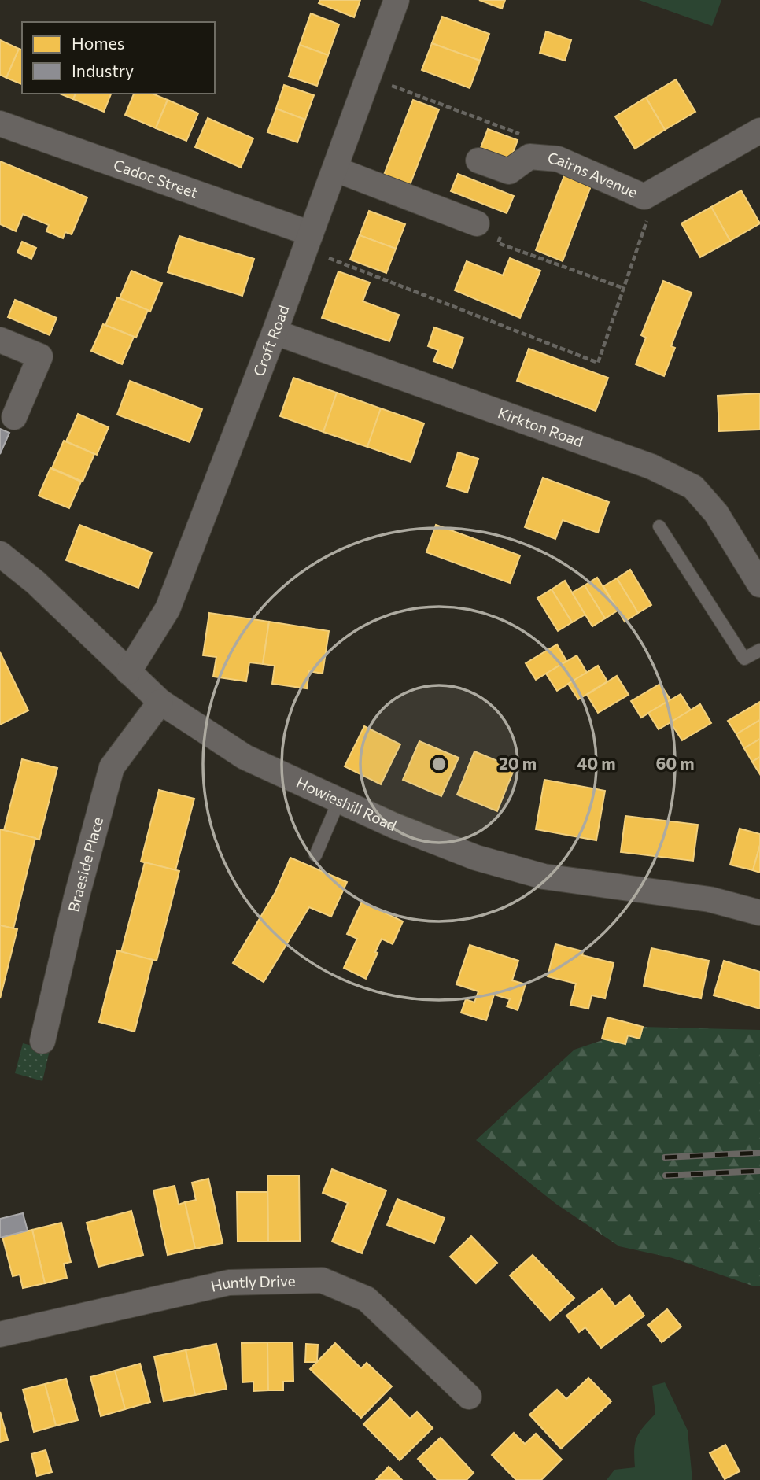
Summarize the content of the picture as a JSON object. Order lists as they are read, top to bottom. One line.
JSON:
{"streets":{"street":["Cairns Avenue","Cadoc Street","Croft Road","Kirkton Road","Howieshill Road","Braeside Place","Huntly Drive"]},"crossings":[["Cadoc Street","Croft Road"],["Croft Road","Kirkton Road"],["Croft Road","Howieshill Road"],["Howieshill Road","Braeside Place"]],"legend":["Homes","Industry"],"rings":["20 m","40 m","60 m"]}
